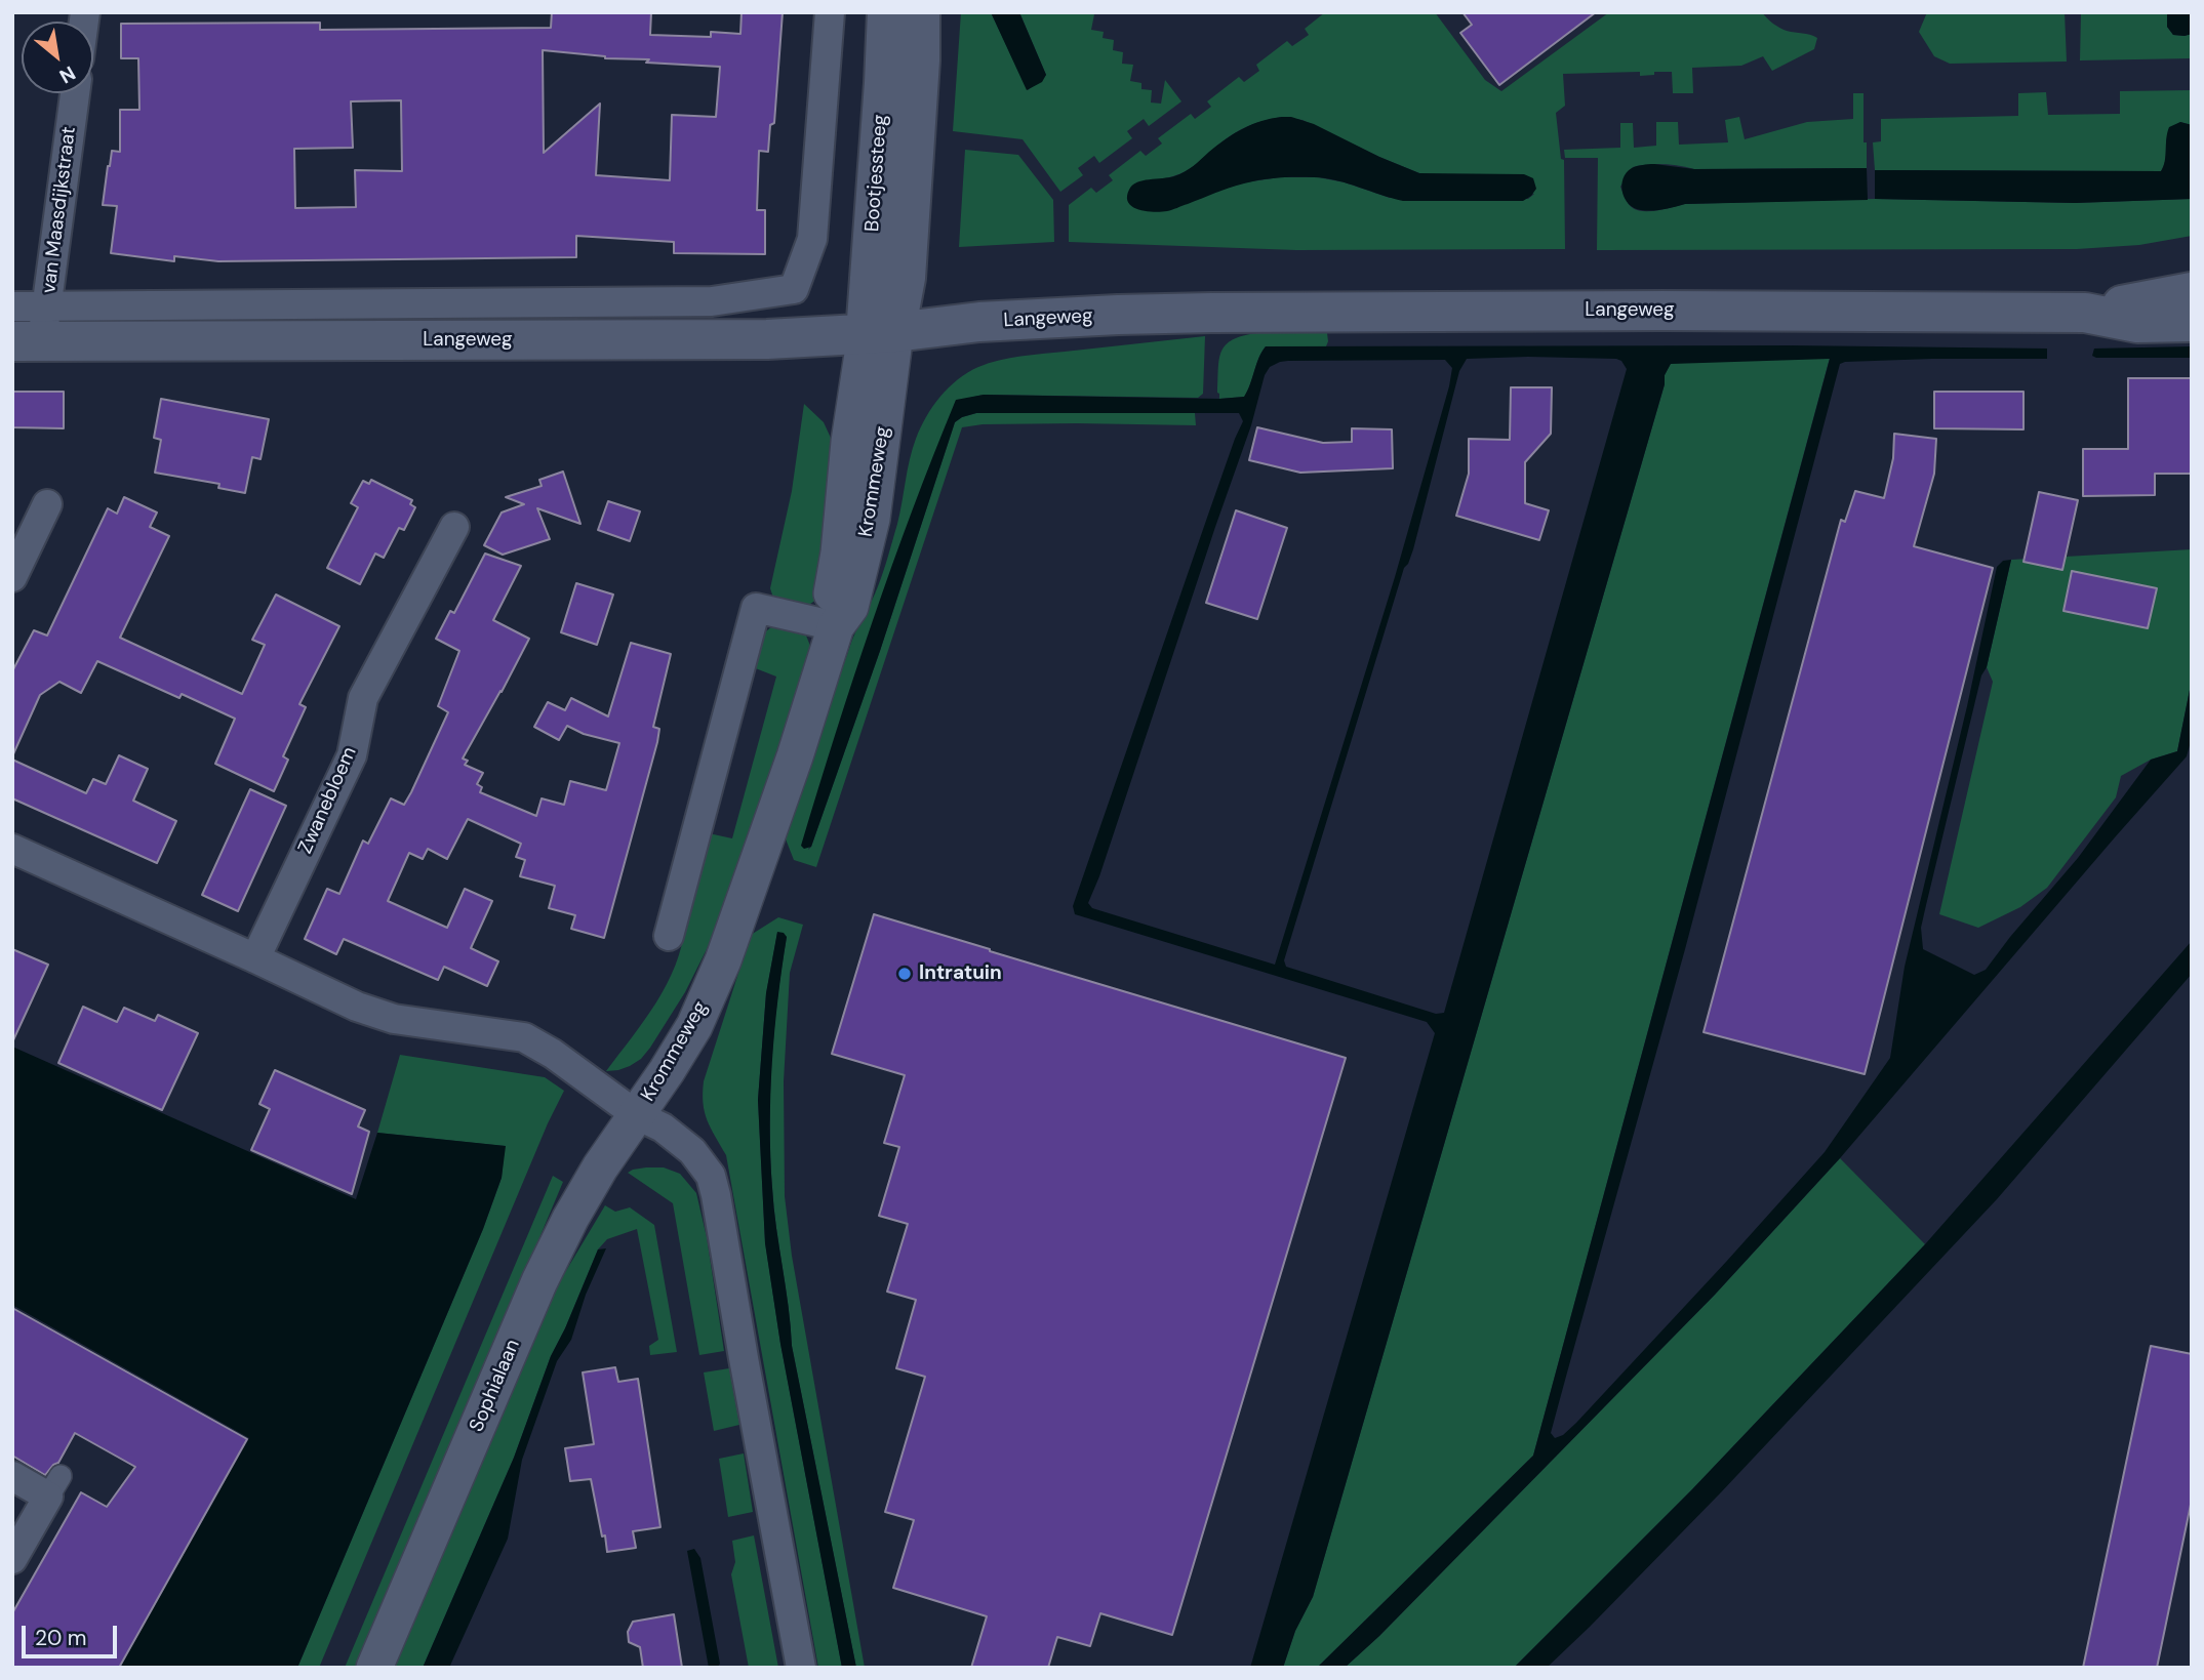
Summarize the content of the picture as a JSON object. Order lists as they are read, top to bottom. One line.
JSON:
{"streets":{"main road":["Bootjessteeg","Langeweg"],"street":["van Maasdijkstraat","Krommeweg","Zwanebloem","Sophialaan"]},"crossings":[["Bootjessteeg","Langeweg"],["Bootjessteeg","Krommeweg"],["van Maasdijkstraat","Langeweg"],["Langeweg","Krommeweg"],["Krommeweg","Sophialaan"]],"places":["Intratuin"],"scale_bar":"20 m","north":"bottom right"}
